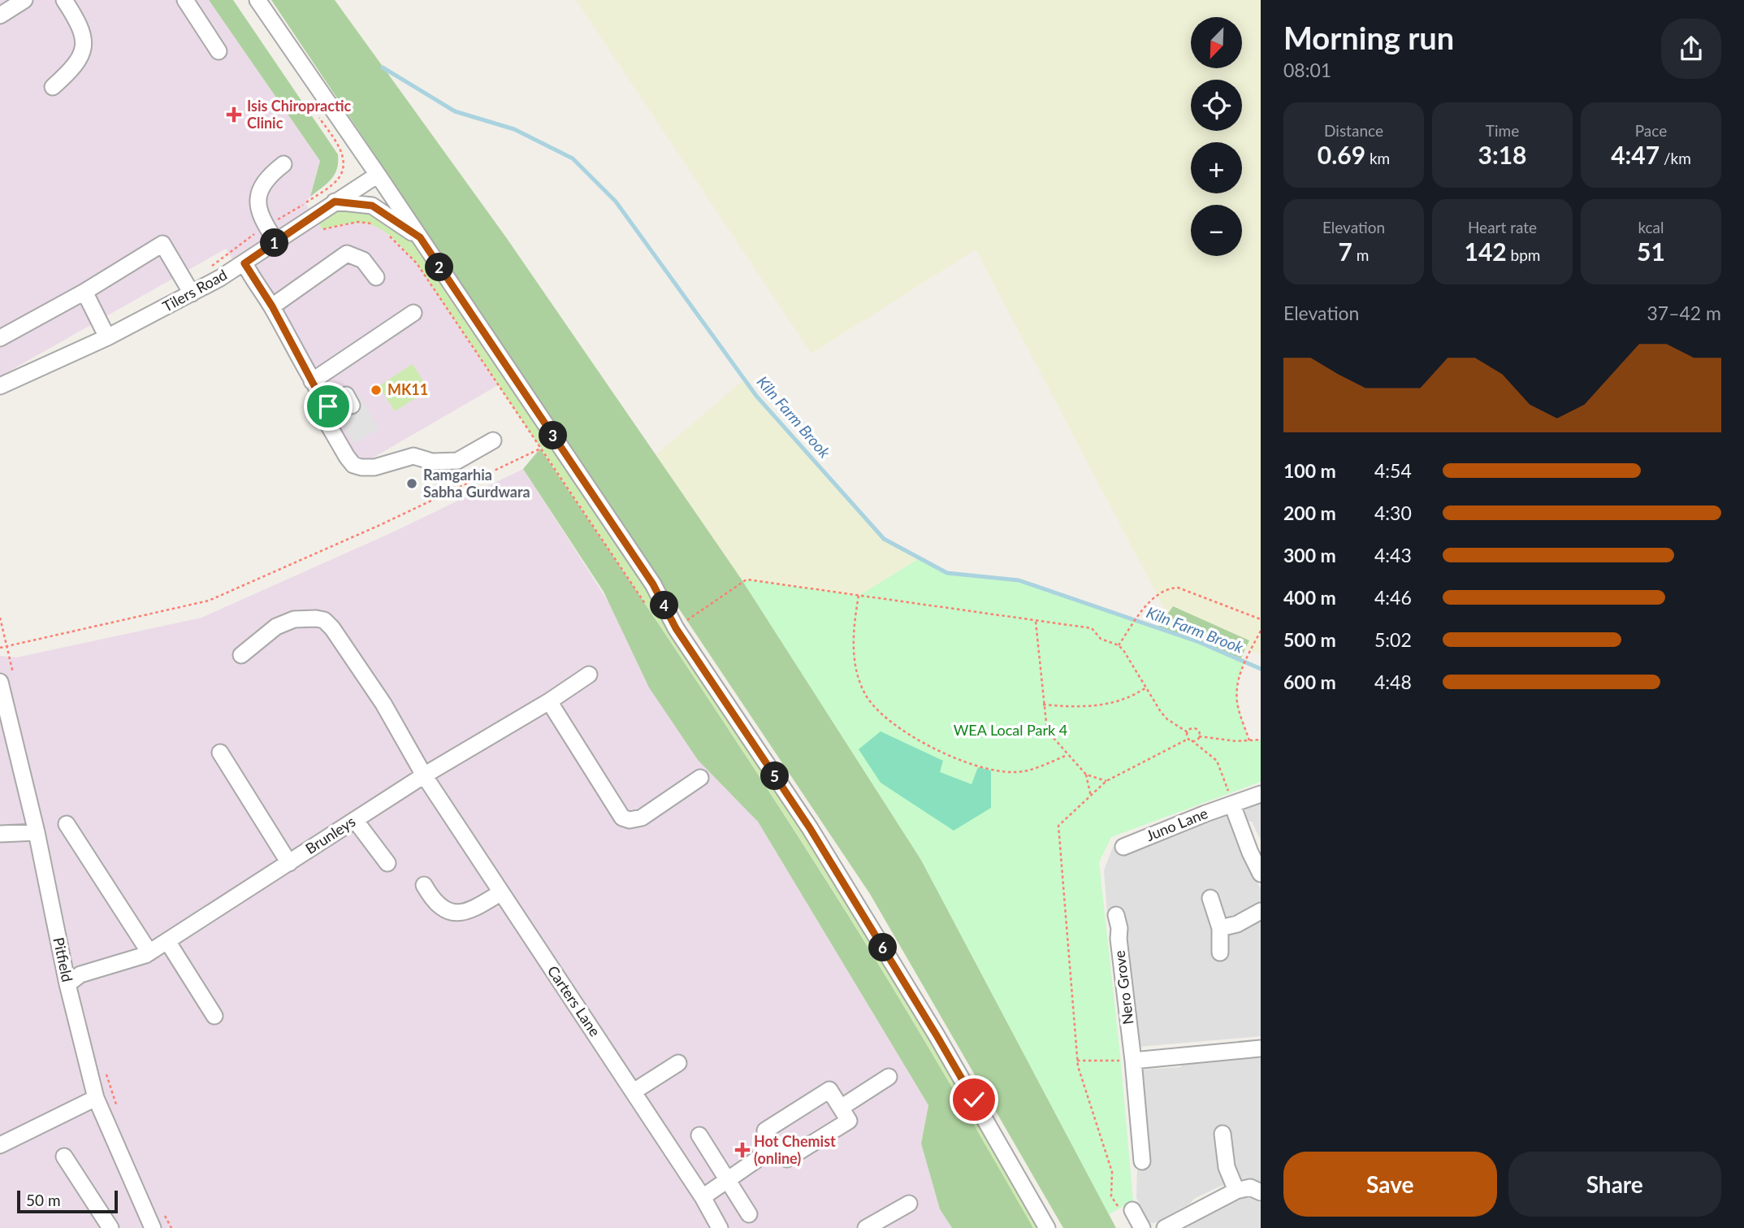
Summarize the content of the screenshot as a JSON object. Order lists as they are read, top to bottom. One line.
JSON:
{"streets":{"street":["Tilers Road","Juno Lane","Brunleys","Pitfield","Nero Grove","Carters Lane"]},"crossings":[["Brunleys","Pitfield"],["Brunleys","Carters Lane"]],"water":["Kiln Farm Brook"],"parks":["WEA Local Park 4"],"places":{"health":["Isis Chiropractic Clinic","Hot Chemist (online)"],"other":["MK11","Ramgarhia Sabha Gurdwara"]},"scale_bar":"50 m","north":"bottom left","page":{"heading":["Morning run","08:01"],"map_buttons":["+","−"],"stats":[["Distance","0.69 km"],["Time","3:18"],["Pace","4:47 /km"],["Elevation","7 m"],["Heart rate","142 bpm"],["kcal","51"]],"pins":["1","2","3","4","5","6"],"chart":["Elevation","37–42 m"],"list":[{"name":"100 m","note":"4:54"},{"name":"200 m","note":"4:30"},{"name":"300 m","note":"4:43"},{"name":"400 m","note":"4:46"},{"name":"500 m","note":"5:02"},{"name":"600 m","note":"4:48"}],"buttons":["Save","Share"],"scale":"50 m"}}
